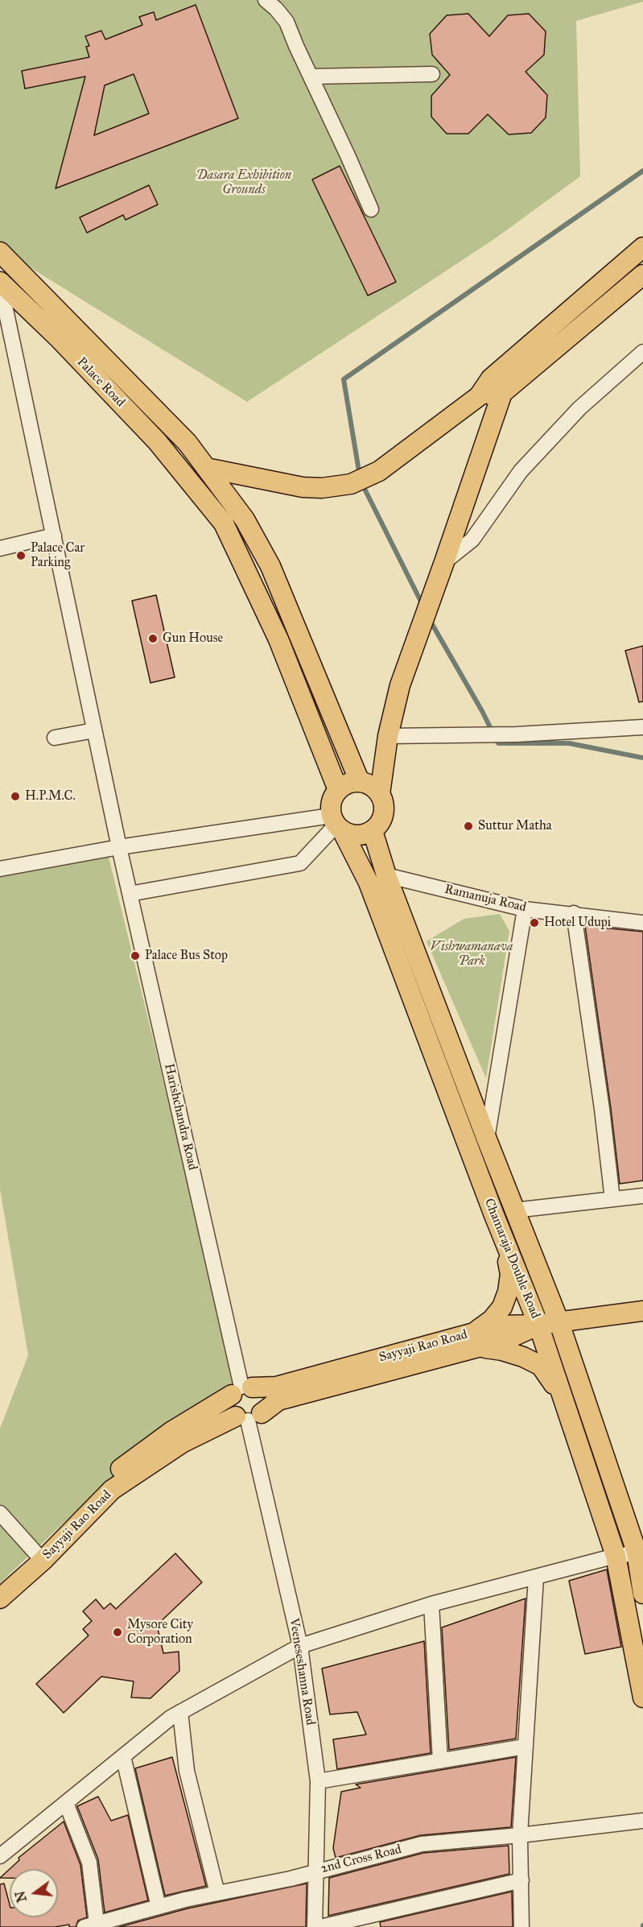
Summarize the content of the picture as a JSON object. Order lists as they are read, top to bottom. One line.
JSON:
{"streets":{"main road":["Palace Road","Chamaraja Double Road","Sayyaji Rao Road"],"street":["Ramanuja Road","Harishchandra Road","Veeneseshanna Road","2nd Cross Road"]},"crossings":[["Palace Road","Harishchandra Road"],["Palace Road","Chamaraja Double Road"],["Ramanuja Road","Chamaraja Double Road"],["Harishchandra Road","Sayyaji Rao Road"],["Chamaraja Double Road","Sayyaji Rao Road"],["Sayyaji Rao Road","Veeneseshanna Road"],["Veeneseshanna Road","2nd Cross Road"]],"parks":["Dasara Exhibition Grounds","Vishwamanava Park"],"places":["Palace Car Parking","Gun House","H.P.M.C.","Suttur Matha","Hotel Udupi","Palace Bus Stop","Mysore City Corporation"],"north":"left"}
